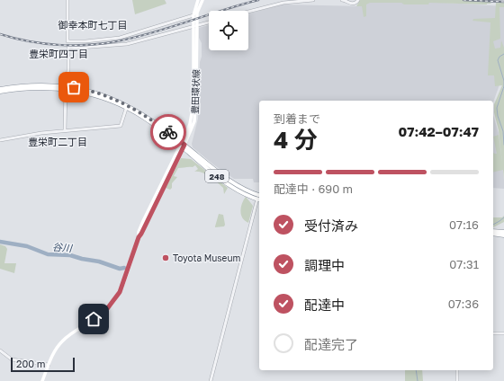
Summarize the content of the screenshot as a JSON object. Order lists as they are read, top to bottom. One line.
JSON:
{"streets":{"highway":["248"],"main road":["豊田環状線"]},"crossings":[["豊田環状線","248"]],"districts":["御幸本町七丁目","豊栄町四丁目","豊栄町二丁目"],"water":["谷川"],"places":["Toyota Museum"],"scale_bar":"200 m","page":{"heading":["4 分","到着まで","07:42–07:47"],"bar":"配達中 · 690 m","list":[["受付済み","07:16"],["調理中","07:31"],["配達中","07:36"],"配達完了"],"scale":"200 m"}}
